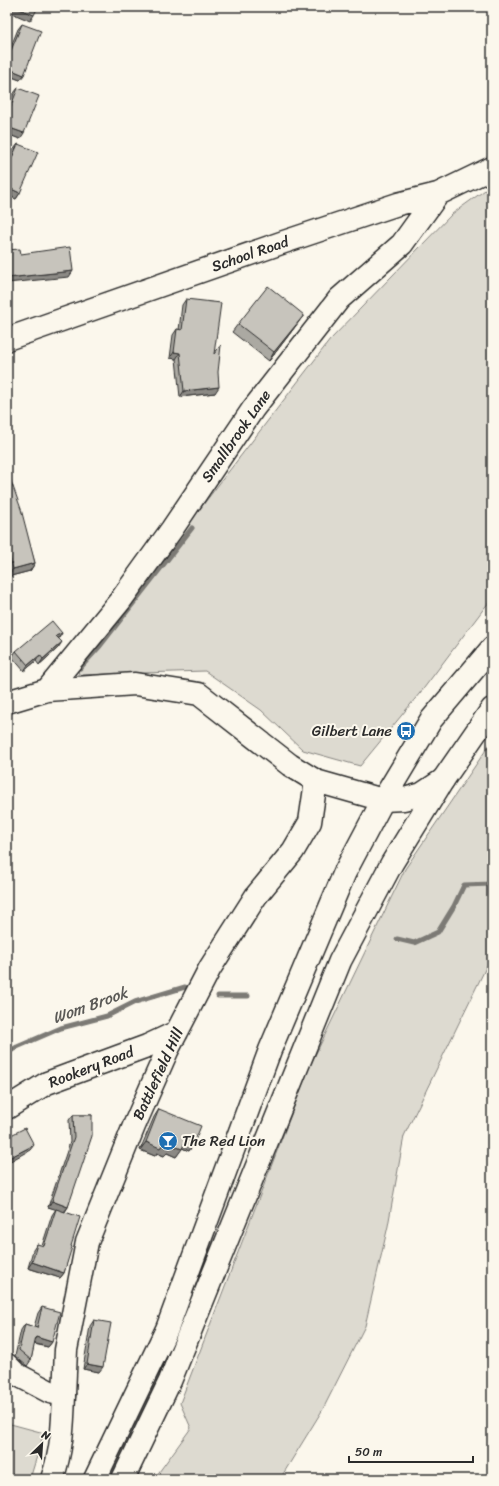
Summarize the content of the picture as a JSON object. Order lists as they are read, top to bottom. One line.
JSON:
{"streets":{"main road":["School Road","Smallbrook Lane","Rookery Road","Battlefield Hill"]},"crossings":[["School Road","Smallbrook Lane"],["Rookery Road","Battlefield Hill"]],"water":["Wom Brook"],"places":{"bus stop":["Gilbert Lane"],"bar":["The Red Lion"]},"scale_bar":"50 m","north":"top right"}
